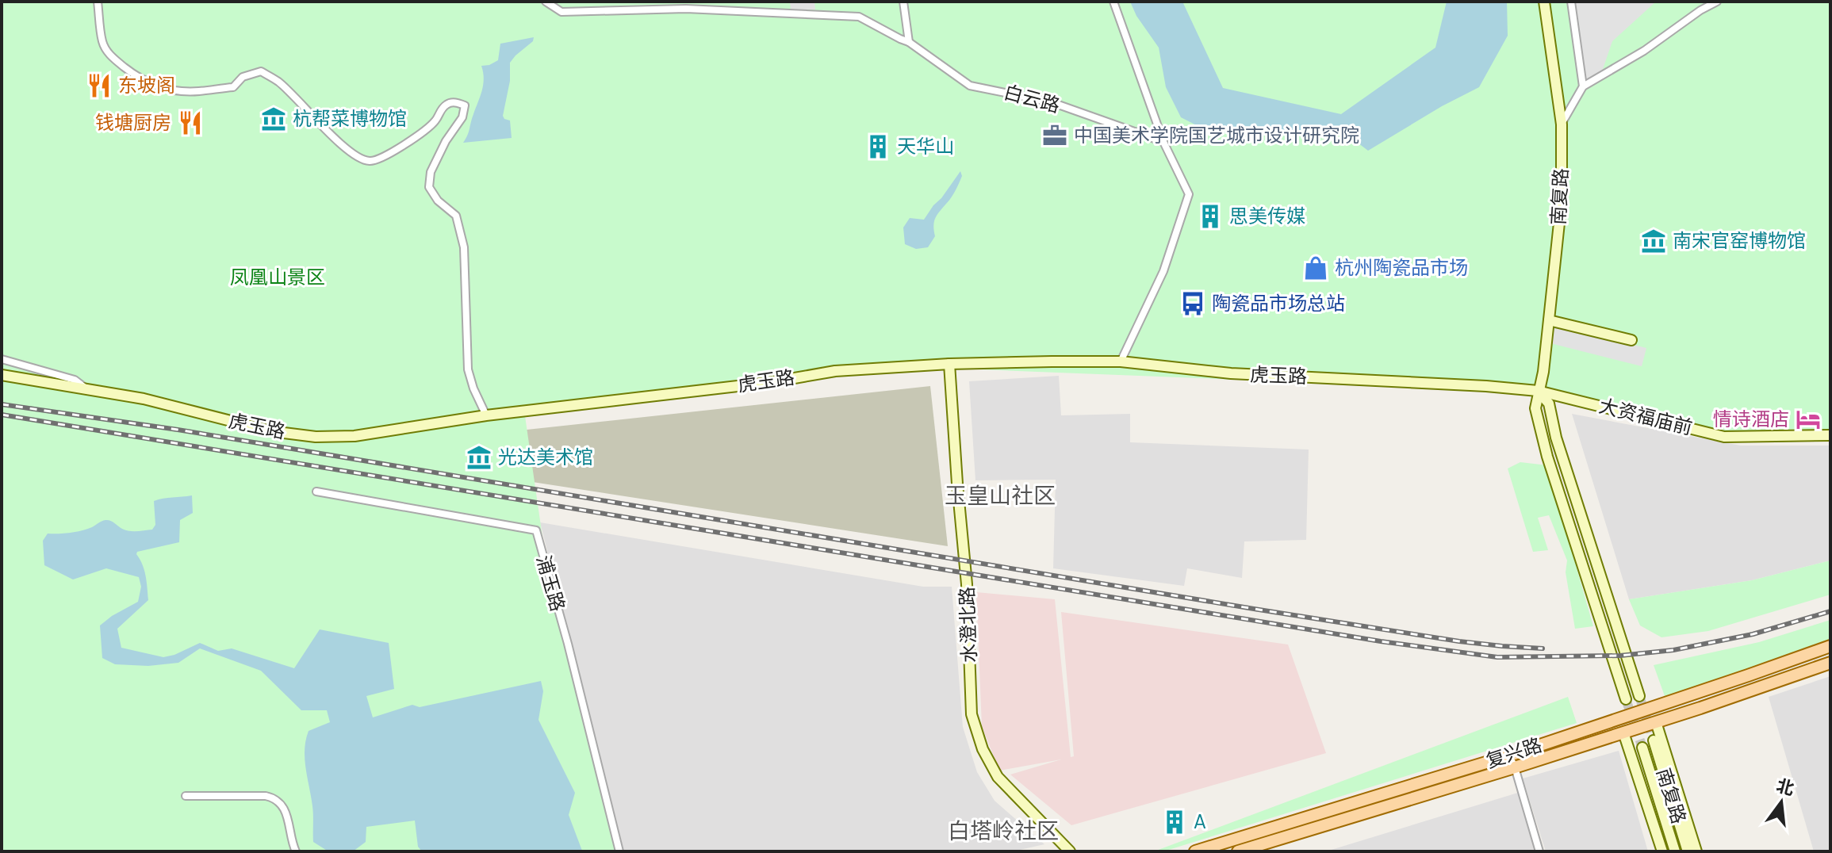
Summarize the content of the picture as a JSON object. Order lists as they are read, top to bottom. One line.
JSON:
{"streets":{"main road":["复兴路"],"street":["白云路","南复路","虎玉路","大资福庙前","浦玉路","水澄北路"]},"crossings":[["南复路","虎玉路"],["南复路","大资福庙前"],["虎玉路","大资福庙前"],["虎玉路","水澄北路"]],"districts":["玉皇山社区","白塔岭社区"],"parks":["凤凰山景区"],"places":{"restaurant":["东坡阁","钱塘厨房"],"museum":["杭帮菜博物馆","南宋官窑博物馆","光达美术馆"],"office":["中国美术学院国艺城市设计研究院"],"building":["天华山","思美传媒","A"],"shop":["杭州陶瓷品市场"],"bus stop":["陶瓷品市场总站"],"hotel":["情诗酒店"]},"north":"top"}
